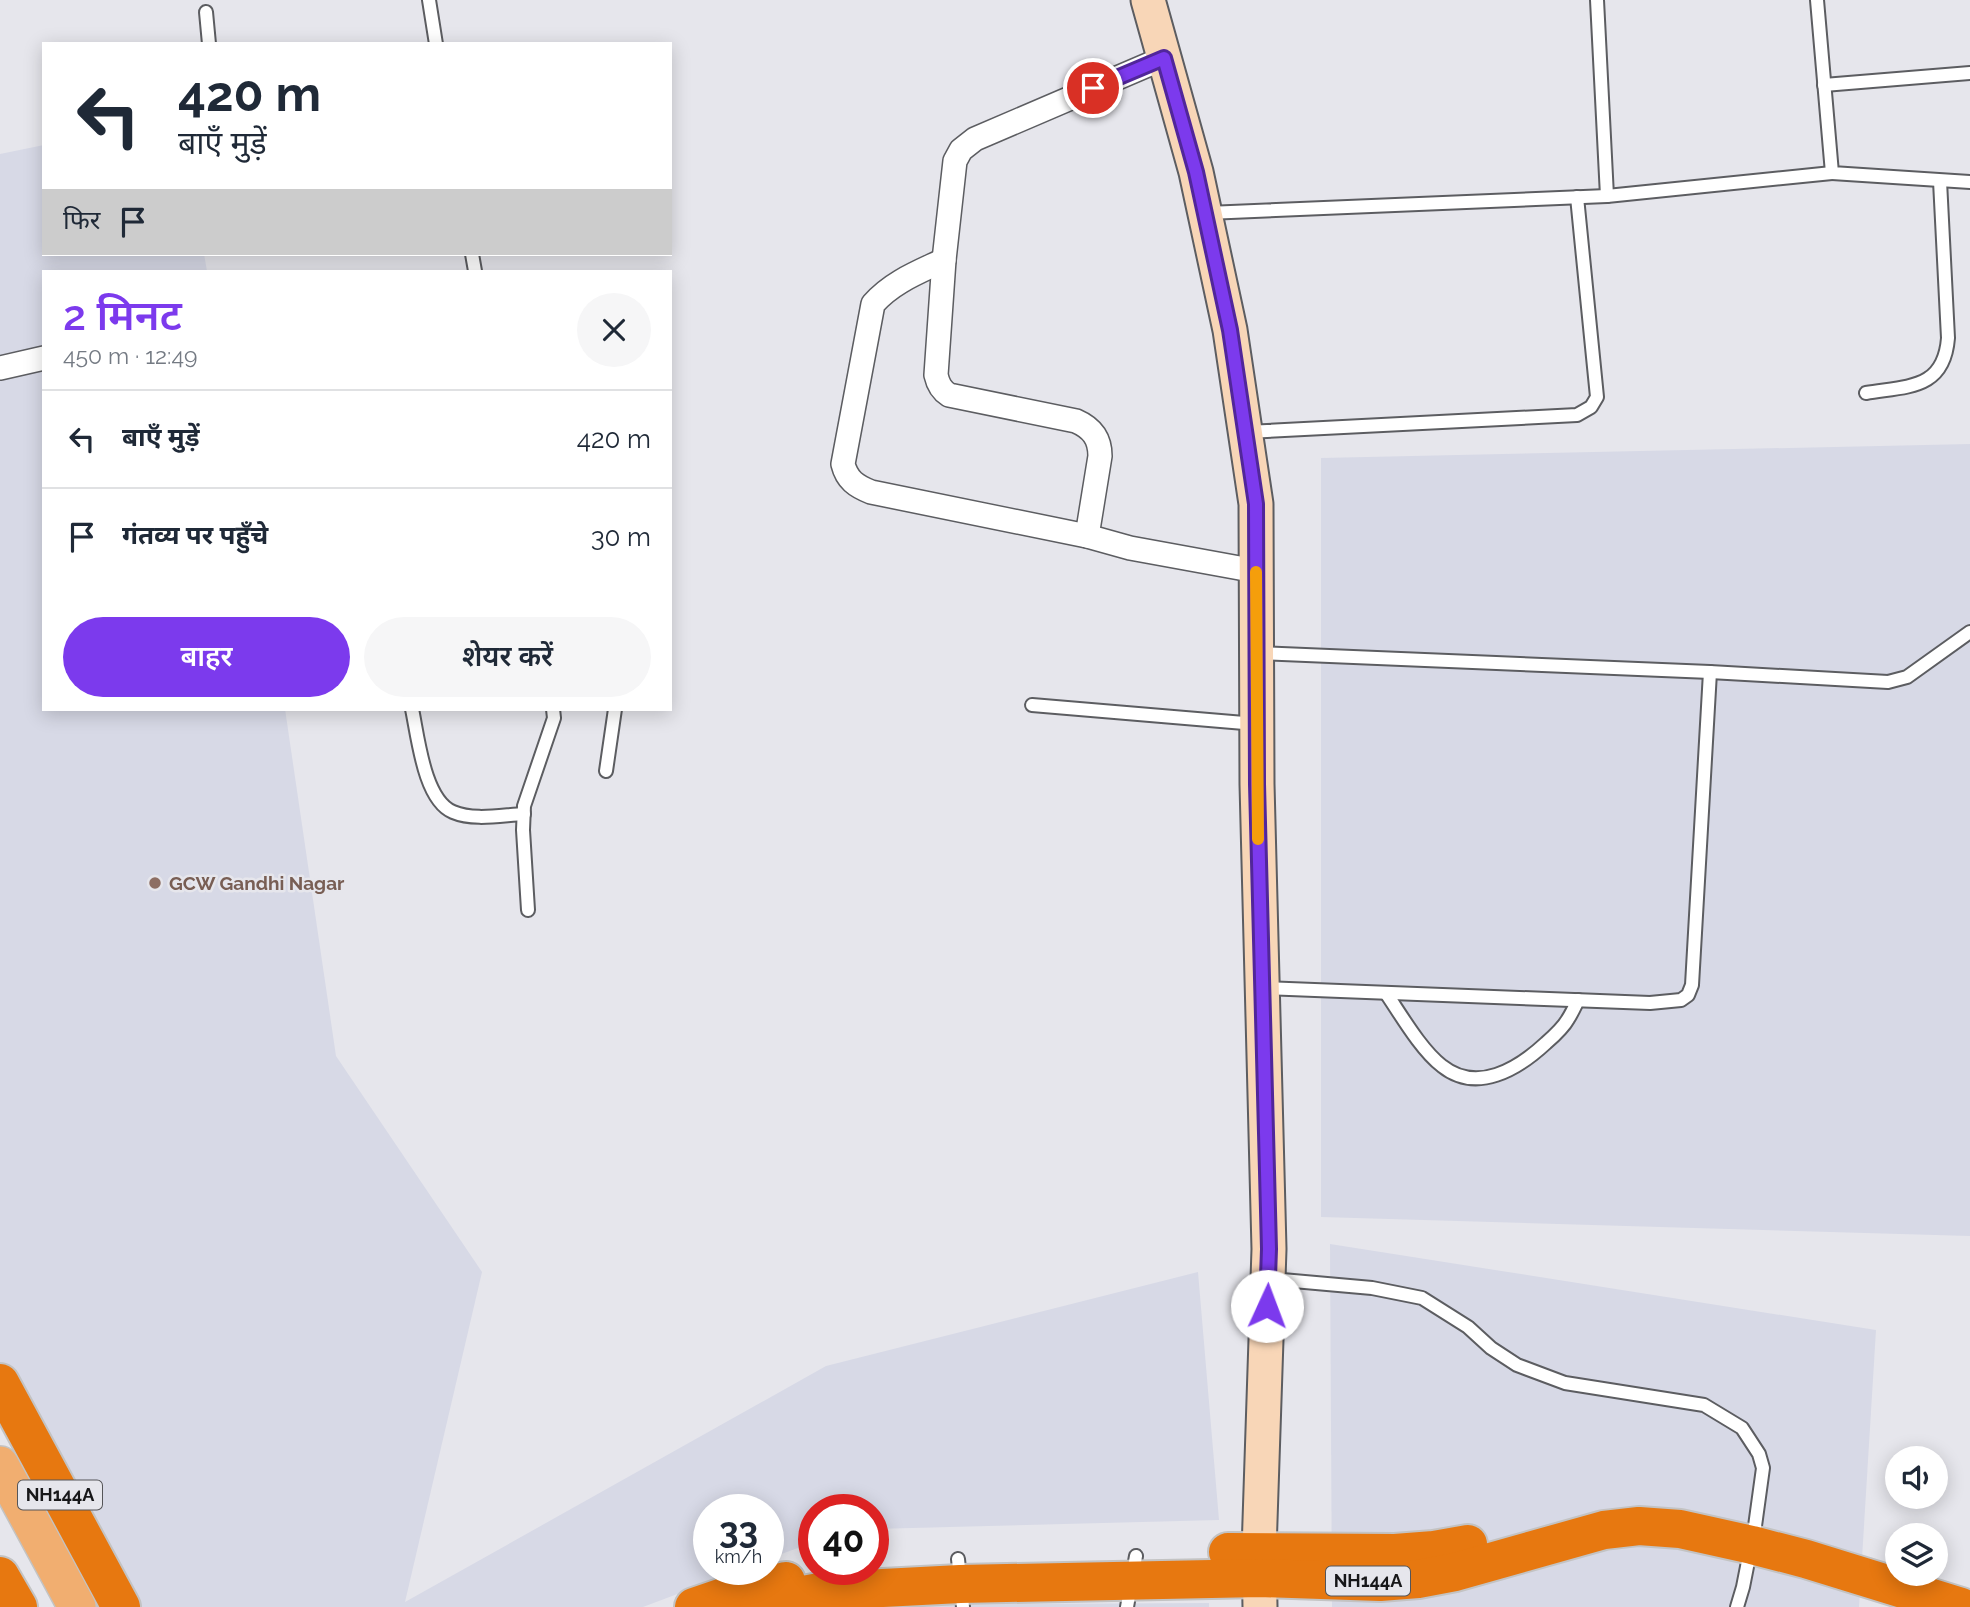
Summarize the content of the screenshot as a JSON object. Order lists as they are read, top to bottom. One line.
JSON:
{"streets":{"highway":["NH144A"]},"places":["GCW Gandhi Nagar"],"page":{"turn":["420 m","बाएँ मुड़ें"],"then":"फिर","heading":["2 मिनट","450 m · 12:49"],"list":[{"name":"बाएँ मुड़ें","value":"420 m"},{"name":"गंतव्य पर पहुँचे","value":"30 m"}],"buttons":["बाहर","शेयर करें"],"speed":"33 km/h","limit":"40"}}
